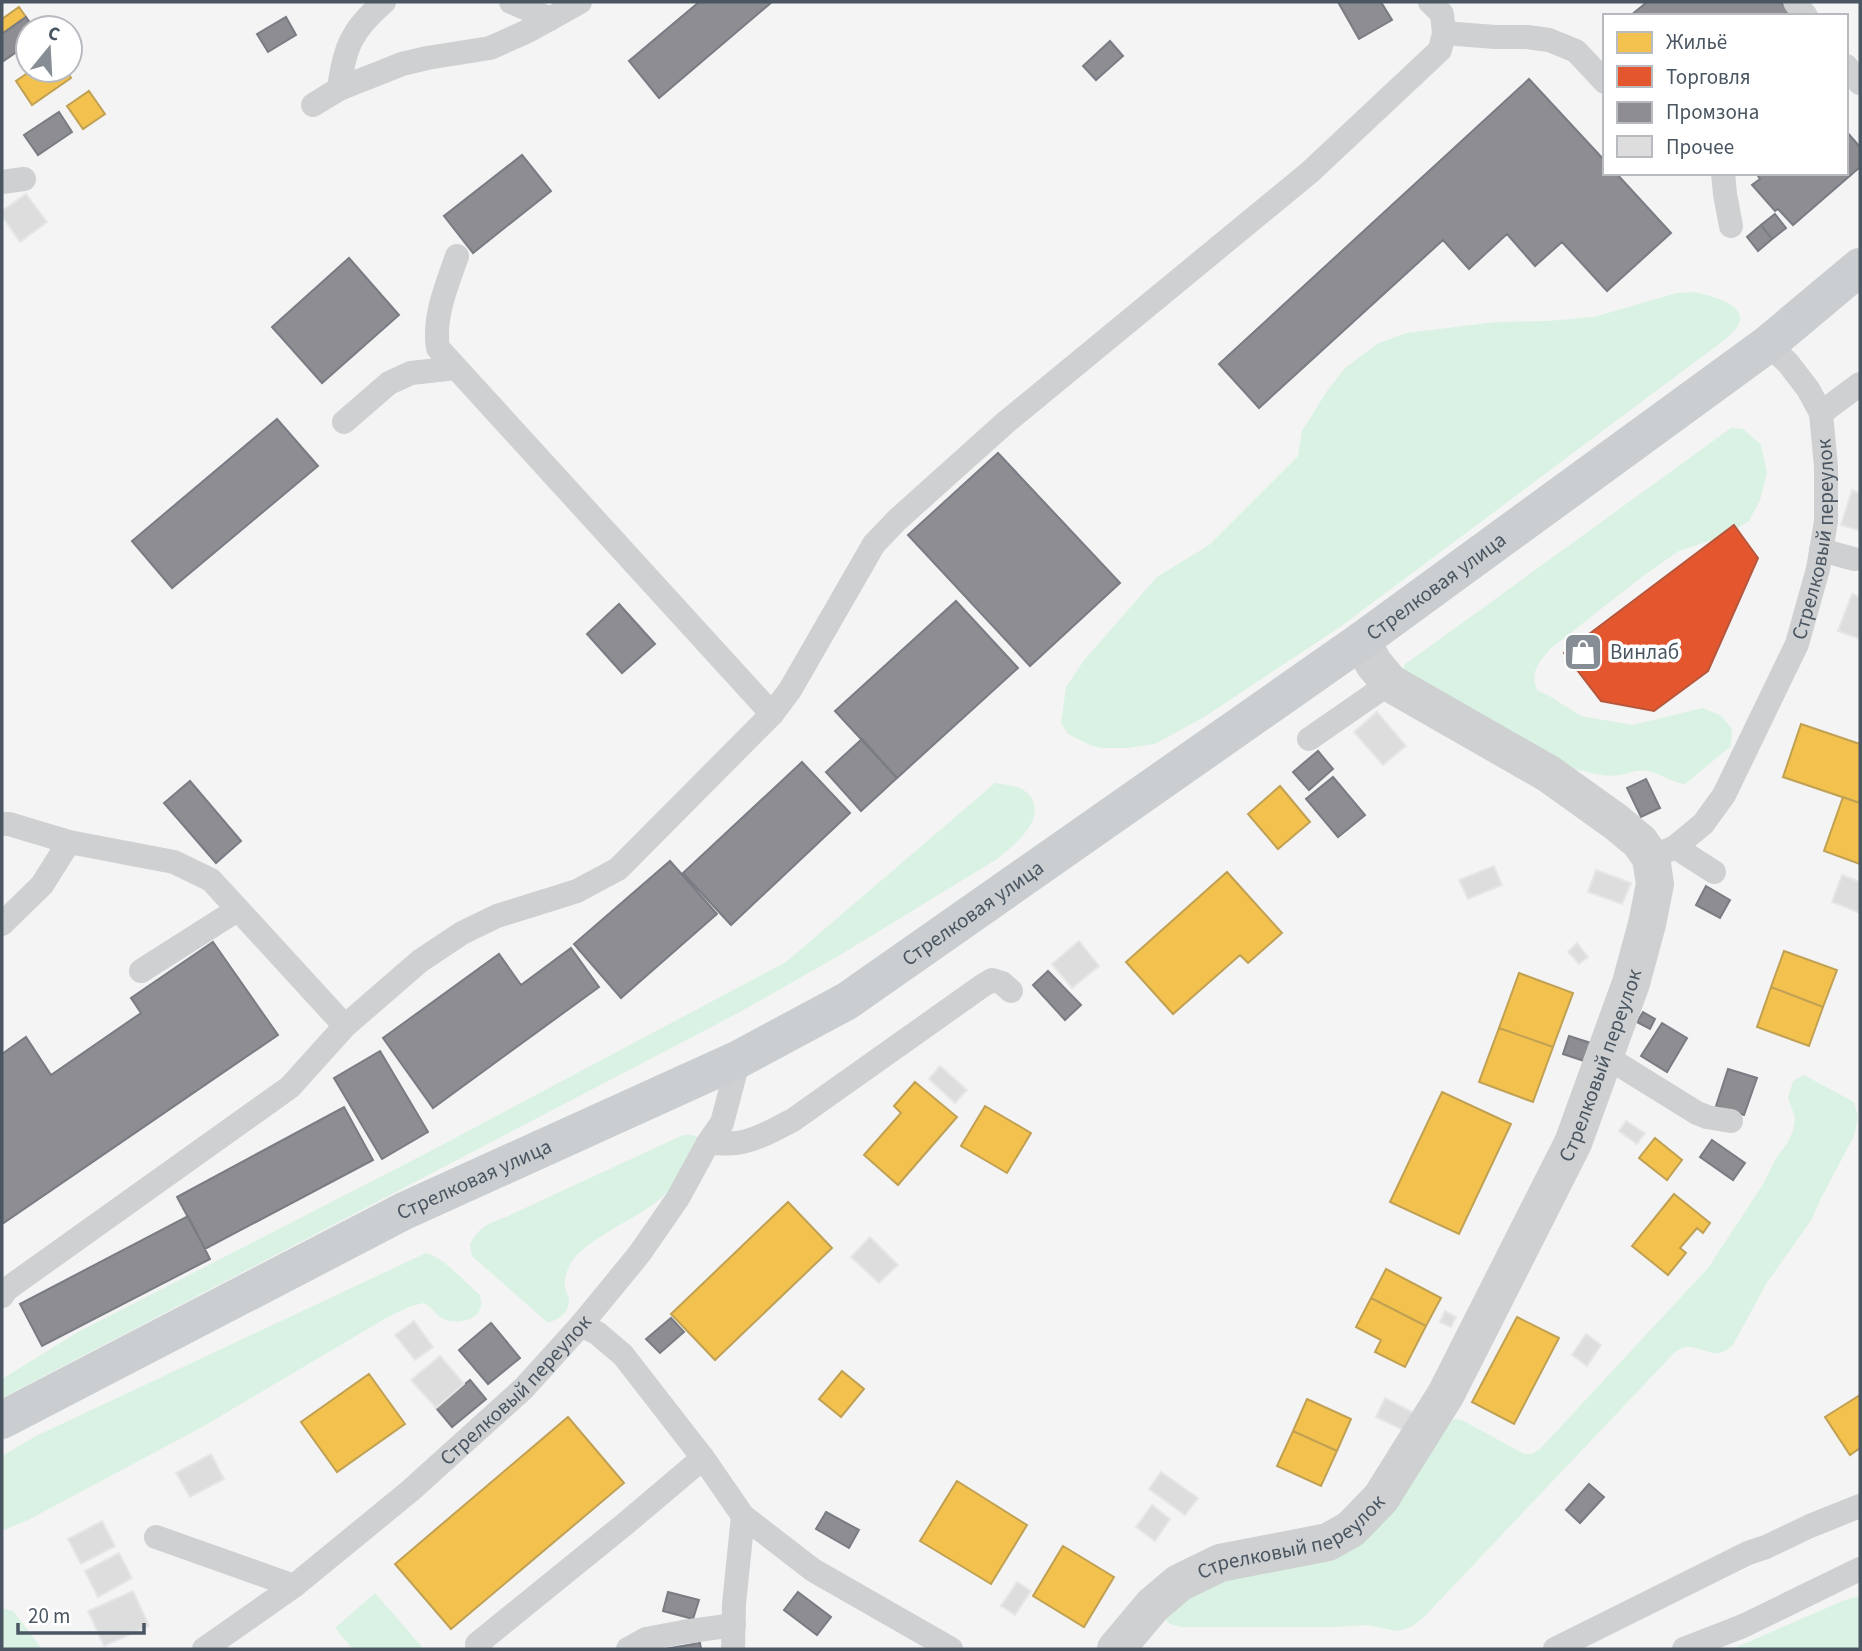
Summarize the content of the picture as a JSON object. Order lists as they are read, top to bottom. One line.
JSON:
{"streets":{"main road":["Стрелковая улица"],"street":["Стрелковый переулок"]},"crossings":[["Стрелковый переулок","Стрелковая улица"]],"places":{"shop":["Винлаб"]},"legend":["Жильё","Торговля","Промзона","Прочее"],"scale_bar":"20 m","north":"top"}
